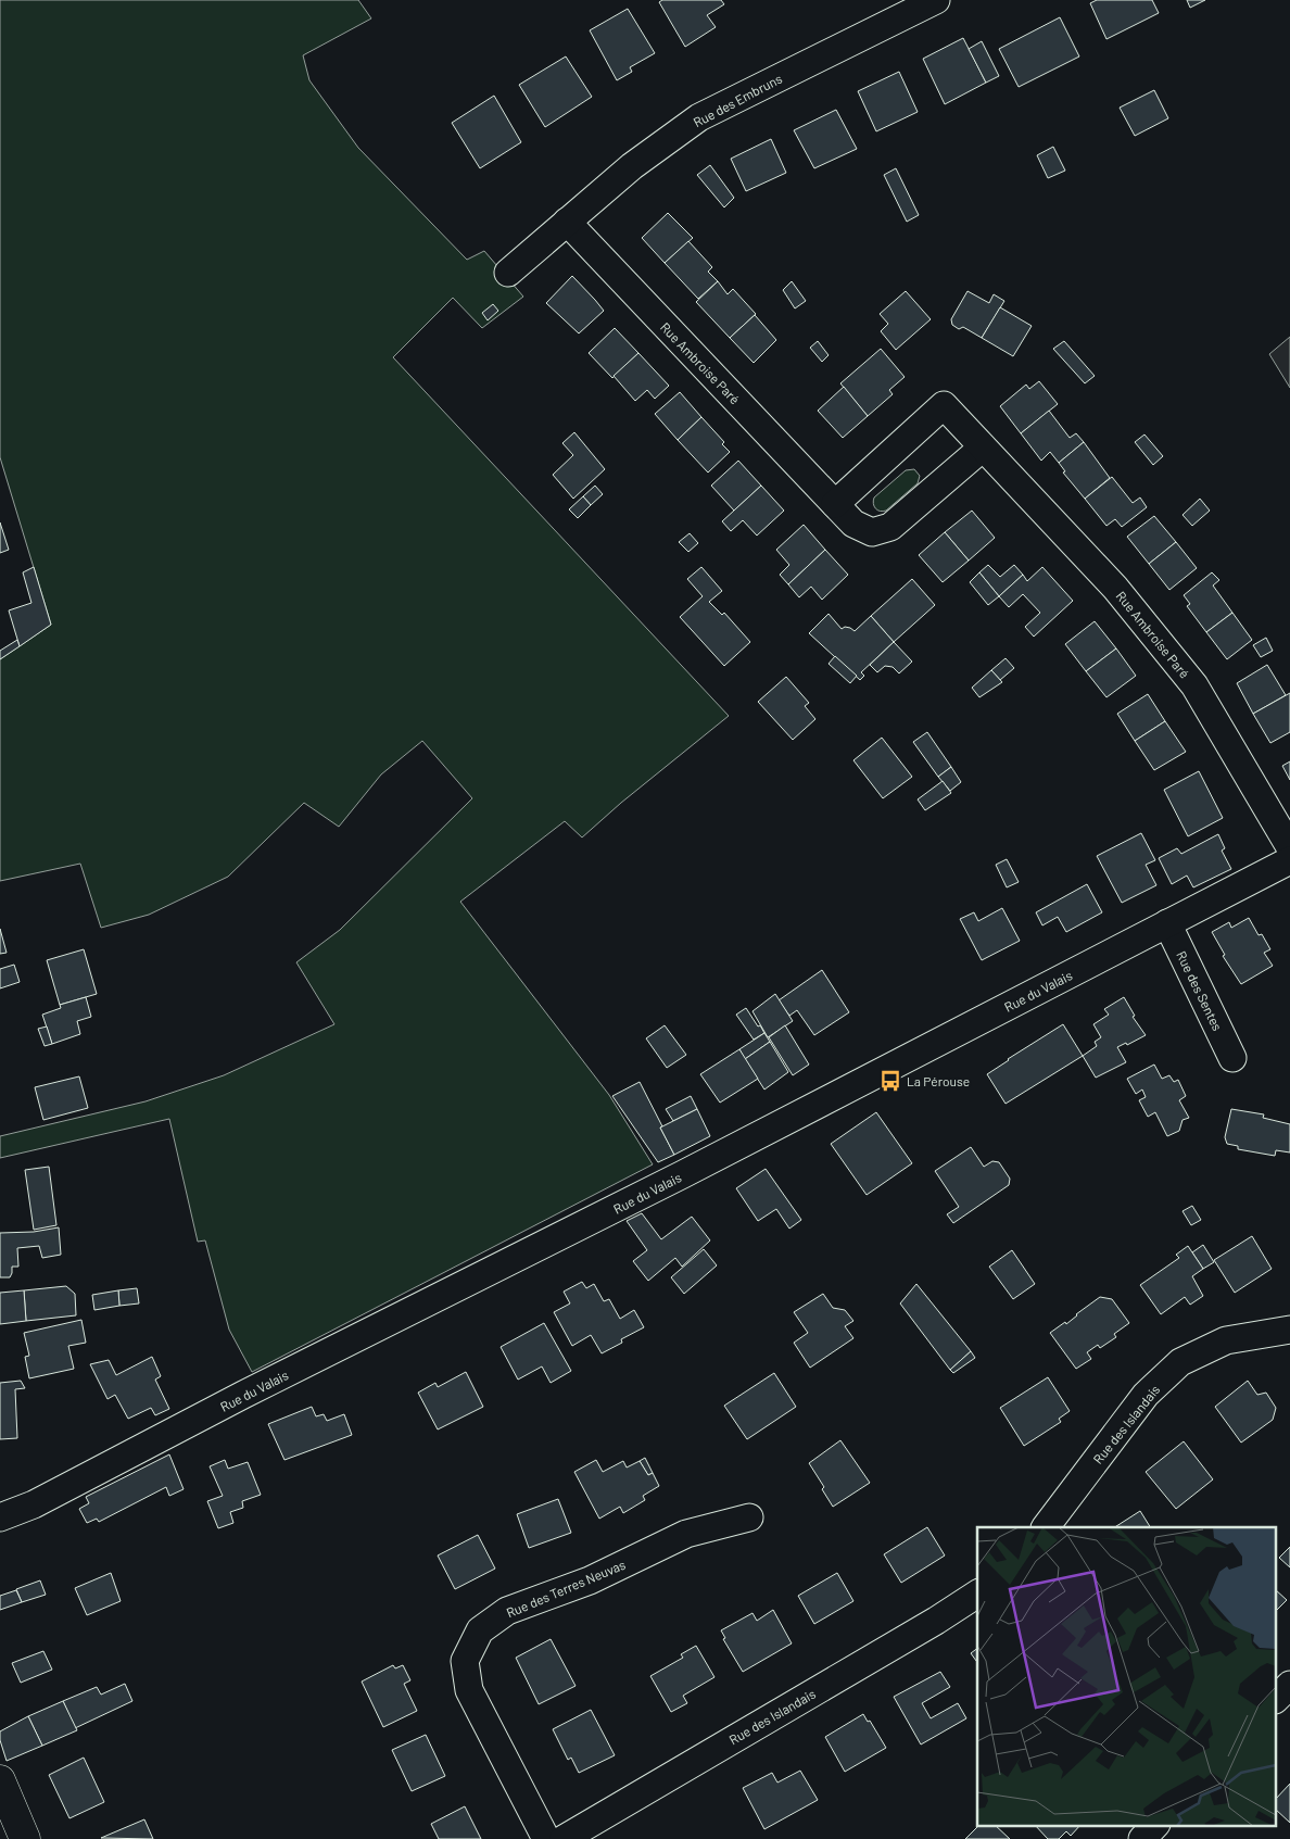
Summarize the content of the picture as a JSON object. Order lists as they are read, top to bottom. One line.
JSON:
{"streets":{"street":["Rue des Embruns","Rue Ambroise Paré","Rue du Valais","Rue des Sentes","Rue des Islandais","Rue des Terres Neuvas"]},"crossings":[["Rue des Embruns","Rue Ambroise Paré"],["Rue du Valais","Rue des Sentes"]],"places":{"bus stop":["La Pérouse"]}}
